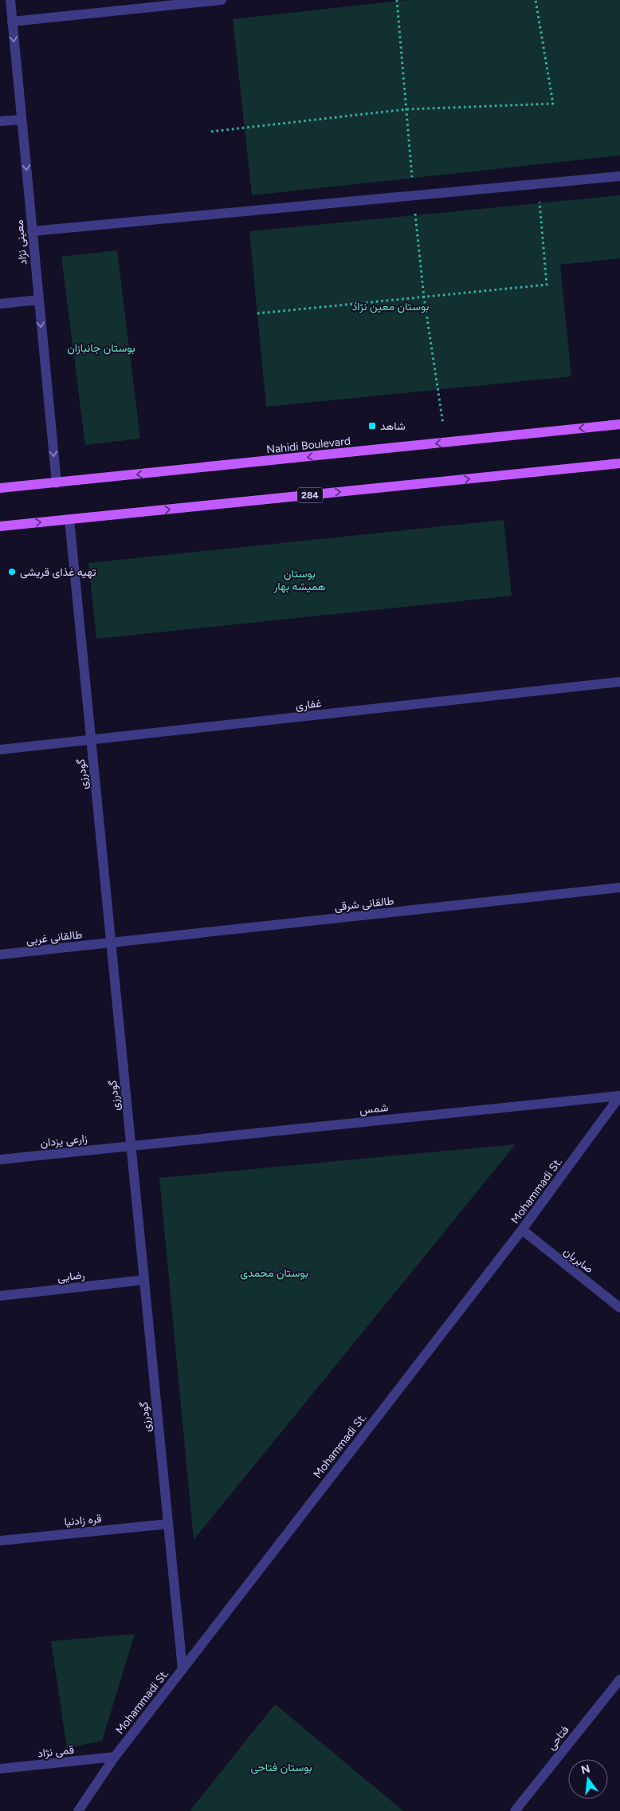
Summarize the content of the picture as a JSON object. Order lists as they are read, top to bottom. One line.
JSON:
{"streets":{"main road":["Nahidi Boulevard","284"],"street":["معینی نژاد","غفاری","گودرزی","طالقانی شرقی","طالقانی غربی","شمس","زارعی یزدان","Mohammadi St.","صابریان","رضایی","قره زادنیا","فتاحی","قمی نژاد"]},"crossings":[["معینی نژاد","Nahidi Boulevard"],["284","گودرزی"],["غفاری","گودرزی"],["گودرزی","طالقانی شرقی"],["گودرزی","طالقانی غربی"],["گودرزی","شمس"],["گودرزی","زارعی یزدان"],["گودرزی","Mohammadi St."],["گودرزی","رضایی"],["گودرزی","قره زادنیا"],["طالقانی شرقی","طالقانی غربی"],["شمس","زارعی یزدان"],["شمس","Mohammadi St."],["Mohammadi St.","صابریان"],["Mohammadi St.","قمی نژاد"]],"one_way":["معینی نژاد"],"parks":["بوستان معین نژاد","بوستان جانبازان","بوستان همیشه بهار","بوستان محمدی","بوستان فتاحی"],"places":{"transit":["شاهد"],"other":["تهیه غذای قریشی"]},"north":"top"}
